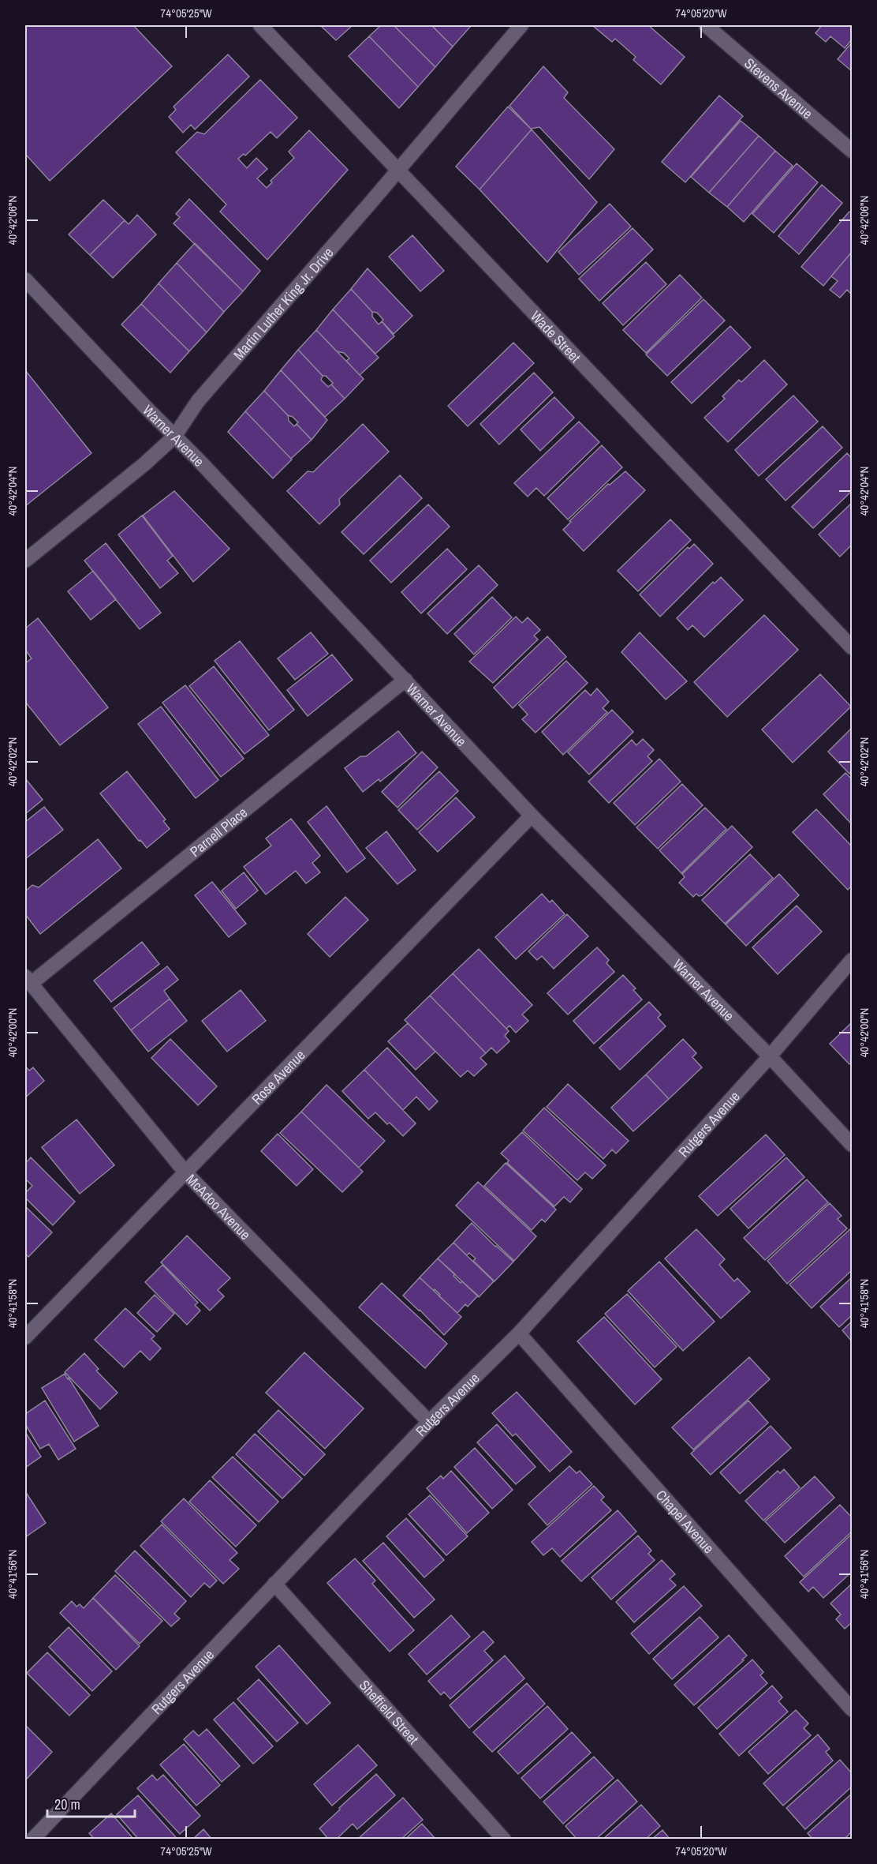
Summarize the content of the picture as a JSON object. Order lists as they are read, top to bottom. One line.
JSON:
{"streets":{"street":["Stevens Avenue","Martin Luther King Jr. Drive","Wade Street","Warner Avenue","Parnell Place","Rose Avenue","Rutgers Avenue","McAdoo Avenue","Chapel Avenue","Sheffield Street"]},"crossings":[["Martin Luther King Jr. Drive","Wade Street"],["Martin Luther King Jr. Drive","Warner Avenue"],["Warner Avenue","Parnell Place"],["Warner Avenue","Rose Avenue"],["Warner Avenue","Rutgers Avenue"],["Parnell Place","McAdoo Avenue"],["Rose Avenue","McAdoo Avenue"],["Rutgers Avenue","McAdoo Avenue"],["Rutgers Avenue","Chapel Avenue"],["Rutgers Avenue","Sheffield Street"]],"scale_bar":"20 m","coordinates":["74°05'25\"W","74°05'20\"W","40°42'06\"N","40°42'04\"N","40°42'02\"N","40°42'00\"N","40°41'58\"N","40°41'56\"N"]}
